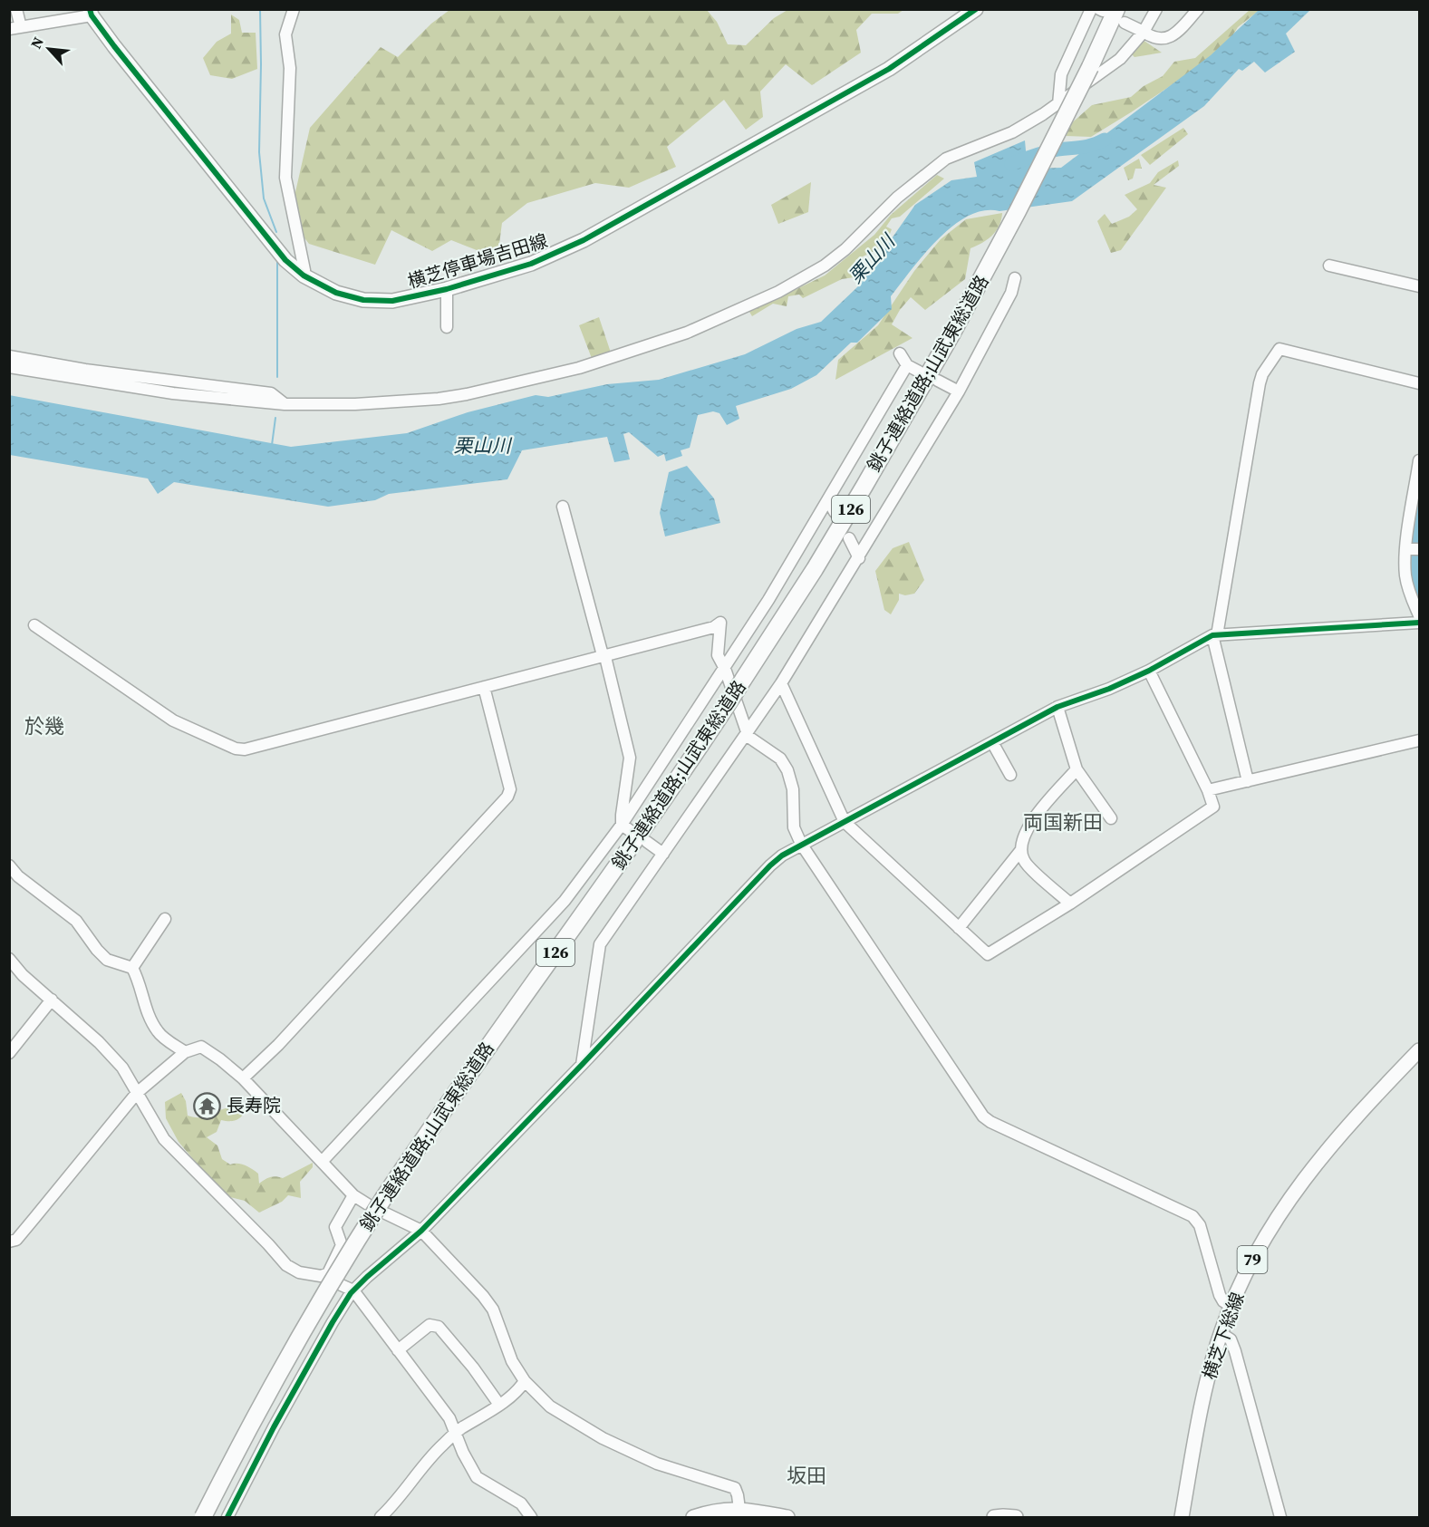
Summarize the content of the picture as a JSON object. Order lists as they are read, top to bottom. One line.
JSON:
{"streets":{"highway":["銚子連絡道路;山武東総道路","126"],"main road":["横芝停車場吉田線","79","横芝下総線"]},"districts":["於幾","両国新田","坂田"],"water":["栗山川"],"places":{"temple":["長寿院"]},"north":"top left"}
